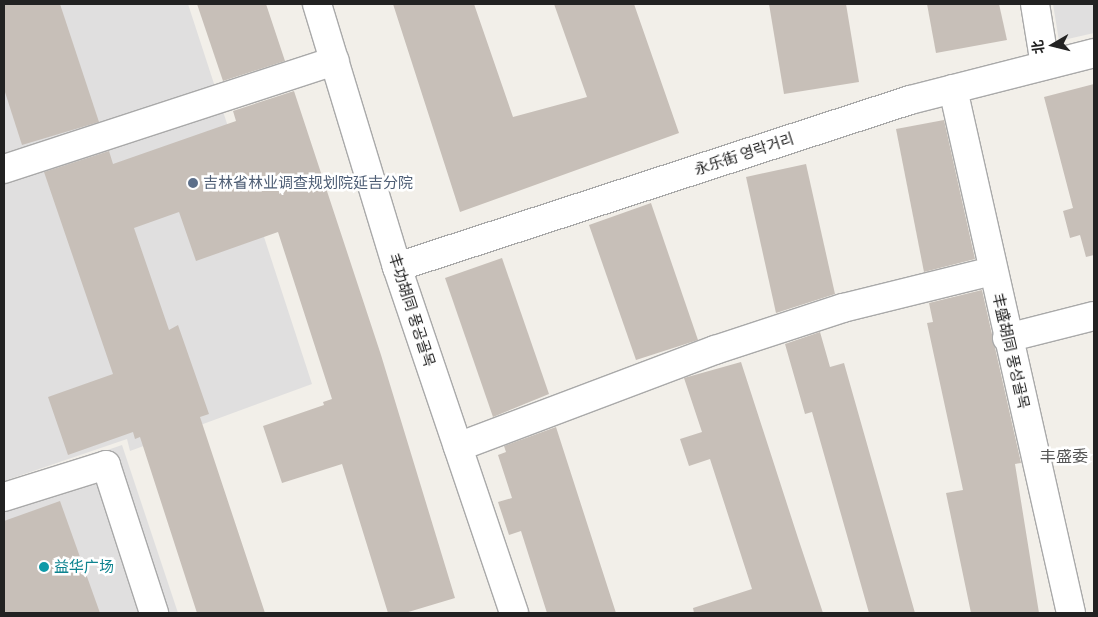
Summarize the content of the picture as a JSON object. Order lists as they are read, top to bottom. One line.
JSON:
{"streets":{"street":["永乐街 영락거리","丰功胡同 풍공골목","丰盛胡同 풍성골목"]},"crossings":[["永乐街 영락거리","丰功胡同 풍공골목"],["永乐街 영락거리","丰盛胡同 풍성골목"]],"districts":["丰盛委"],"places":["吉林省林业调查规划院延吉分院","益华广场"],"north":"left"}
